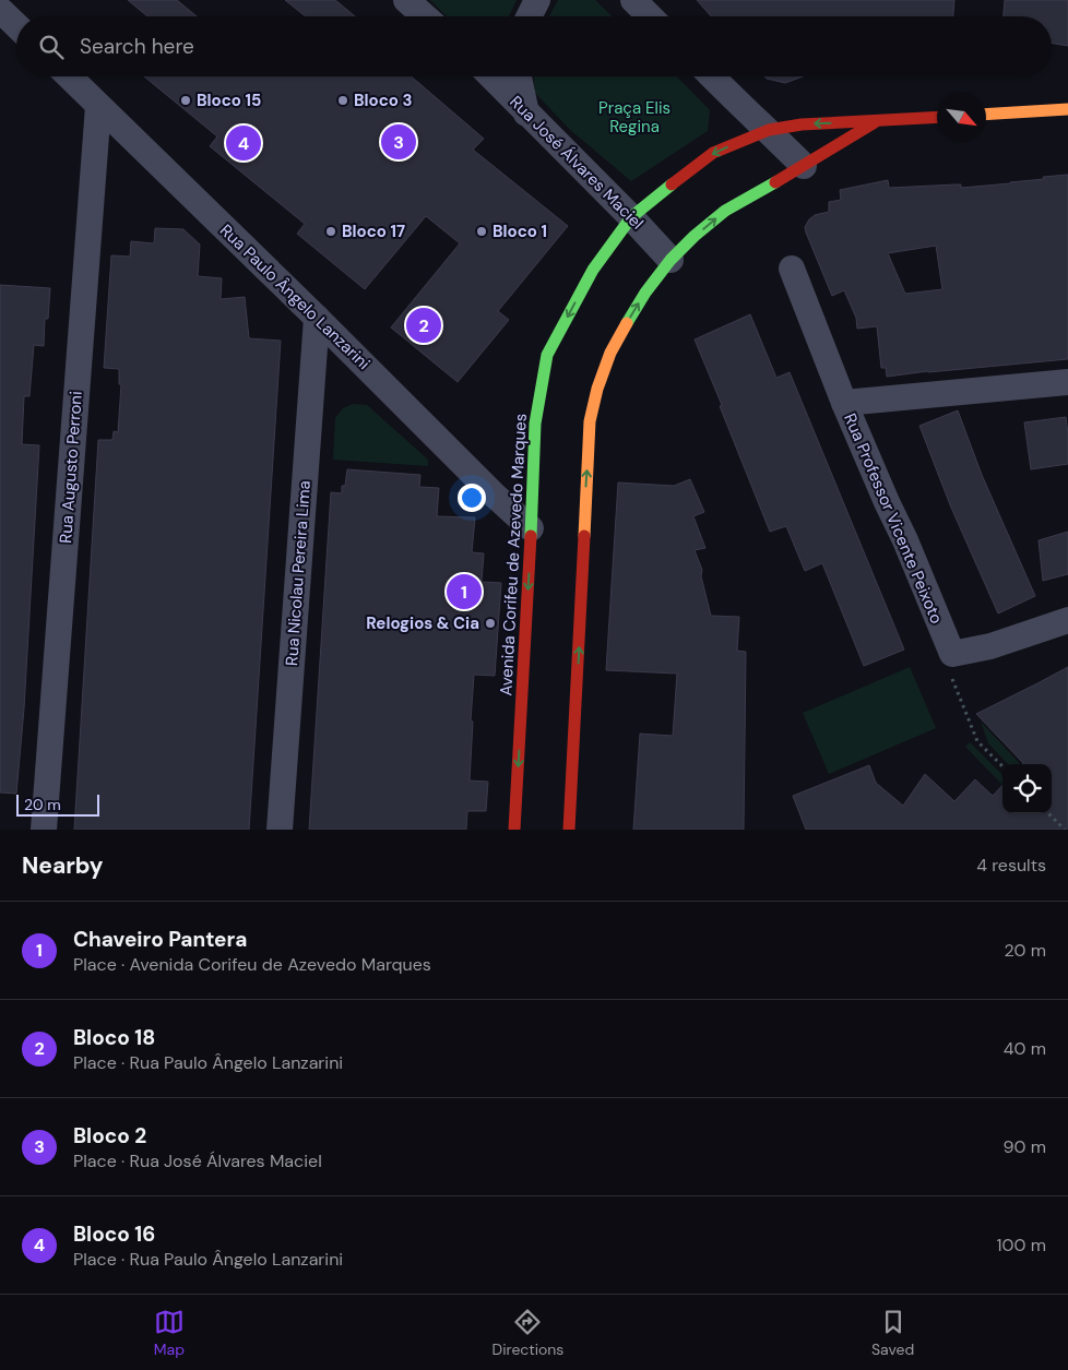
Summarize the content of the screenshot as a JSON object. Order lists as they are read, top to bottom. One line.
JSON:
{"streets":{"main road":["Avenida Corifeu de Azevedo Marques"],"street":["Rua José Álvares Maciel","Rua Paulo Ângelo Lanzarini","Rua Augusto Perroni","Rua Professor Vicente Peixoto","Rua Nicolau Pereira Lima"]},"crossings":[["Rua José Álvares Maciel","Avenida Corifeu de Azevedo Marques"],["Rua Paulo Ângelo Lanzarini","Rua Augusto Perroni"],["Rua Paulo Ângelo Lanzarini","Avenida Corifeu de Azevedo Marques"],["Rua Paulo Ângelo Lanzarini","Rua Nicolau Pereira Lima"]],"parks":["Praça Elis Regina"],"places":["Bloco 15","Bloco 3","Bloco 17","Bloco 1","Relogios & Cia"],"scale_bar":"20 m","north":"bottom right","page":{"search":"Search here","pins":["3","4","2","1"],"scale":"20 m","heading":["Nearby","4 results"],"list":[{"mark":"1","name":"Chaveiro Pantera","note":"Place · Avenida Corifeu de Azevedo Marques","value":"20 m"},{"mark":"2","name":"Bloco 18","note":"Place · Rua Paulo Ângelo Lanzarini","value":"40 m"},{"mark":"3","name":"Bloco 2","note":"Place · Rua José Álvares Maciel","value":"90 m"},{"mark":"4","name":"Bloco 16","note":"Place · Rua Paulo Ângelo Lanzarini","value":"100 m"}],"nav":["Map","Directions","Saved"]}}
